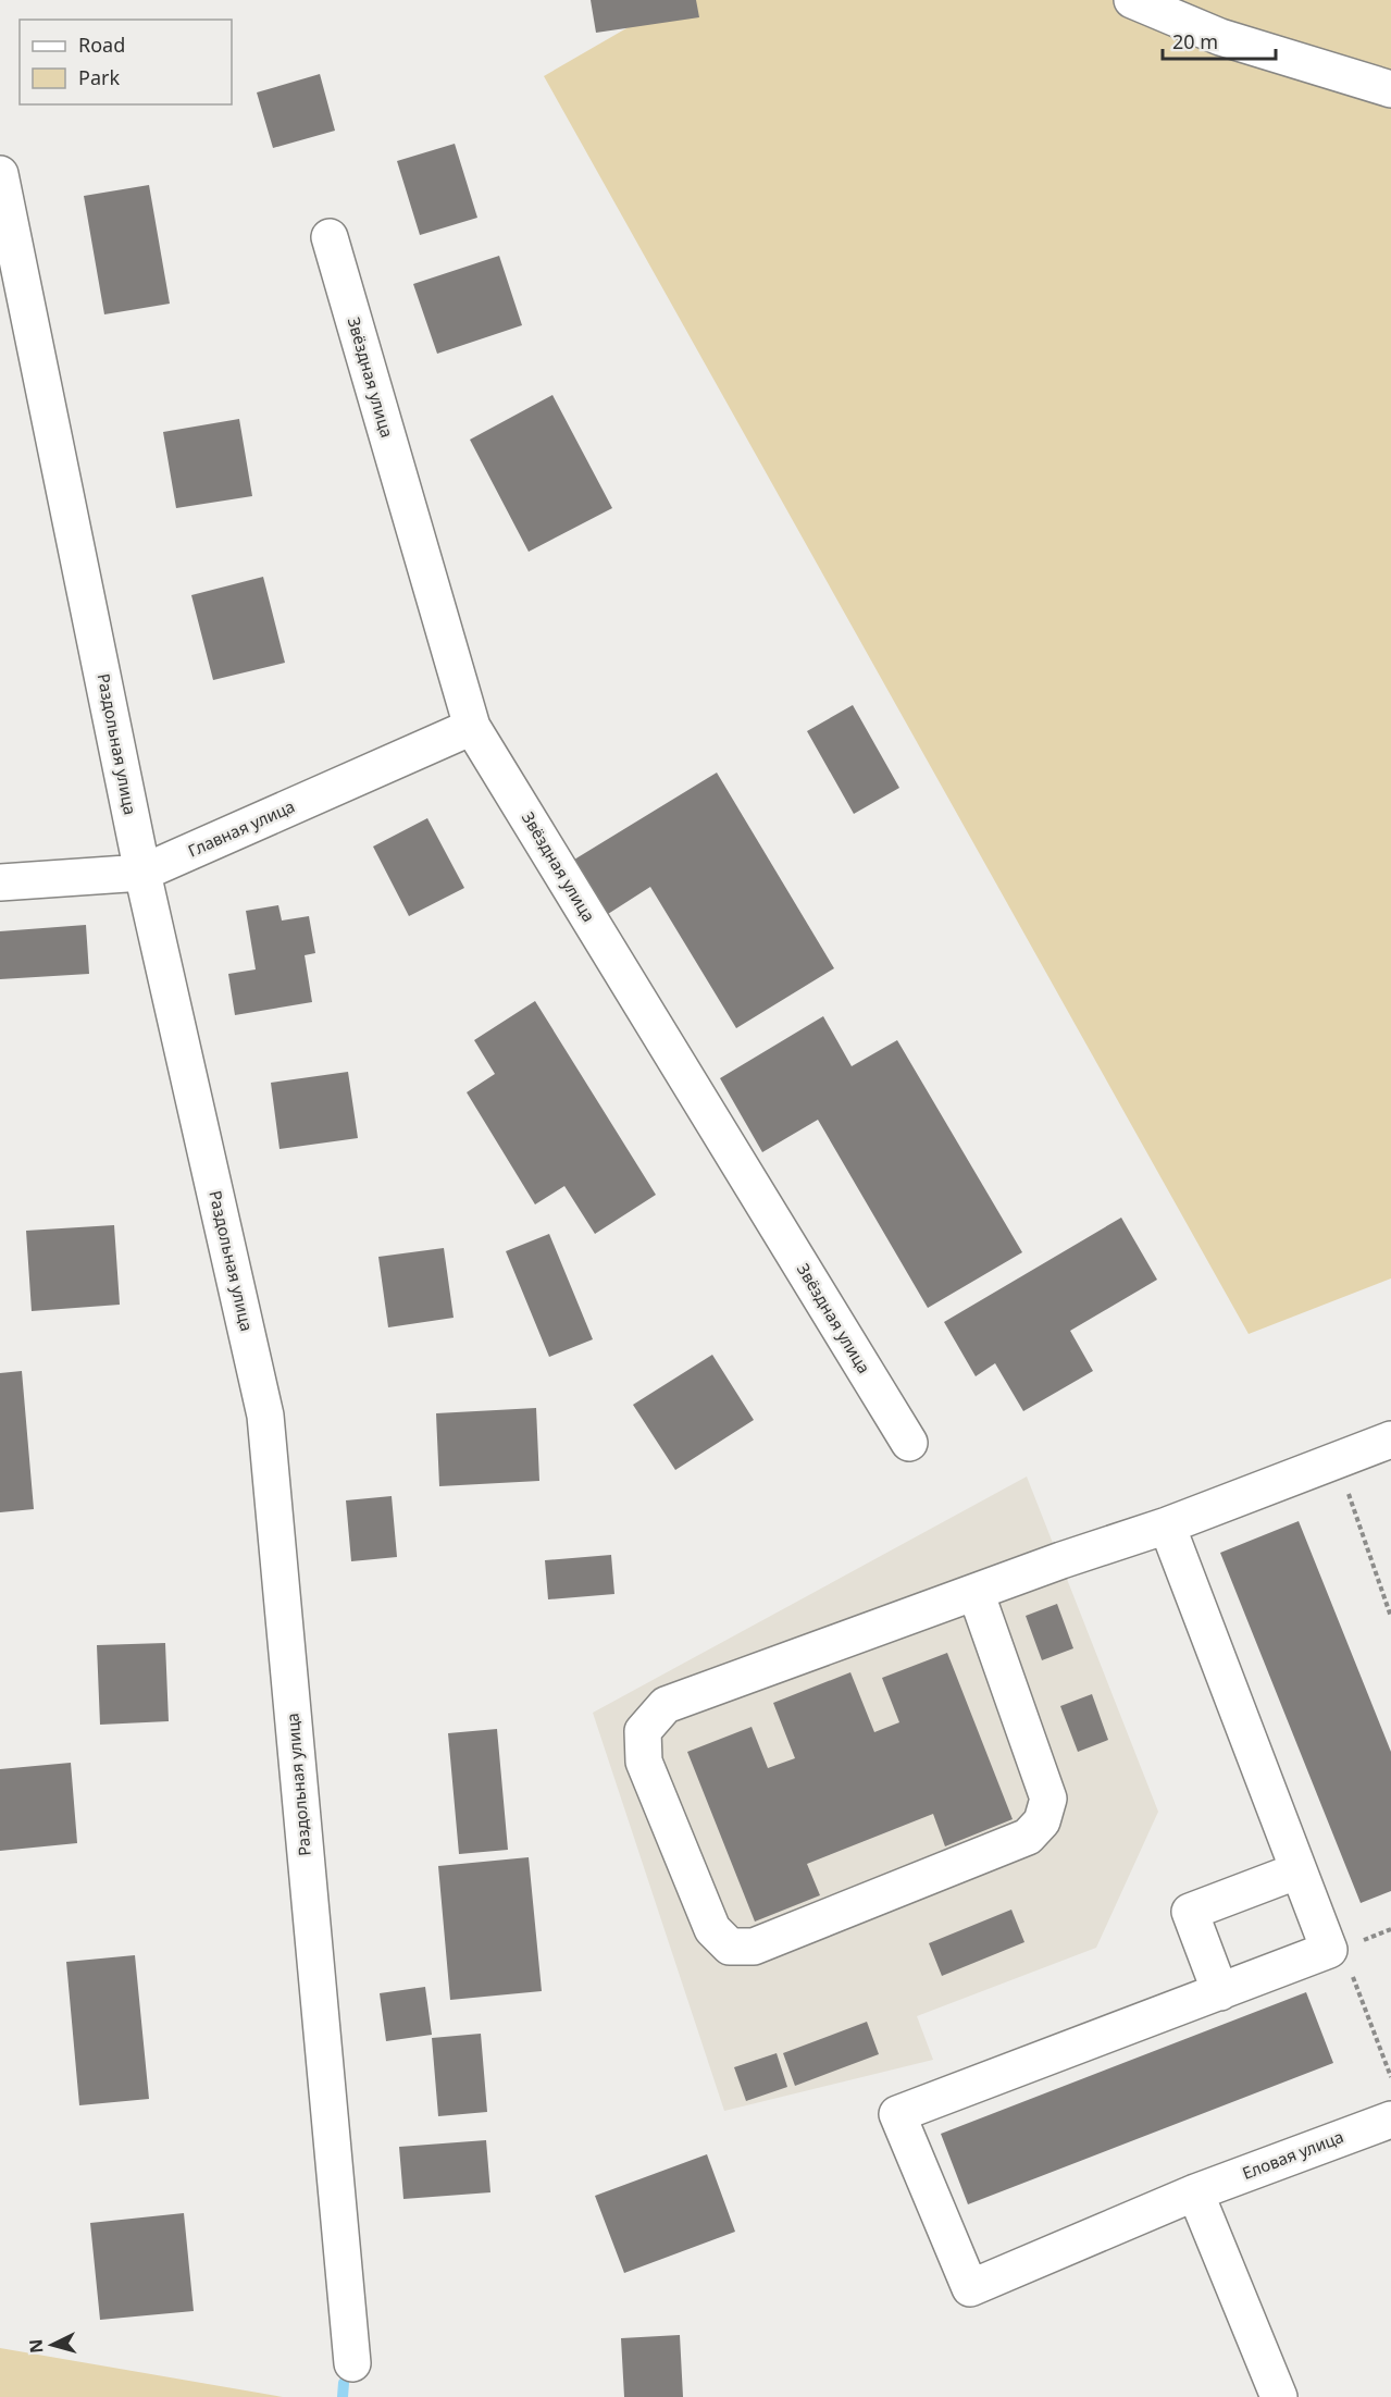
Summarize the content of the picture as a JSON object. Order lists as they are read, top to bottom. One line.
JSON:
{"streets":{"street":["Звёздная улица","Раздольная улица","Главная улица","Еловая улица"]},"crossings":[["Звёздная улица","Главная улица"],["Раздольная улица","Главная улица"]],"legend":["Road","Park"],"scale_bar":"20 m","north":"left"}
